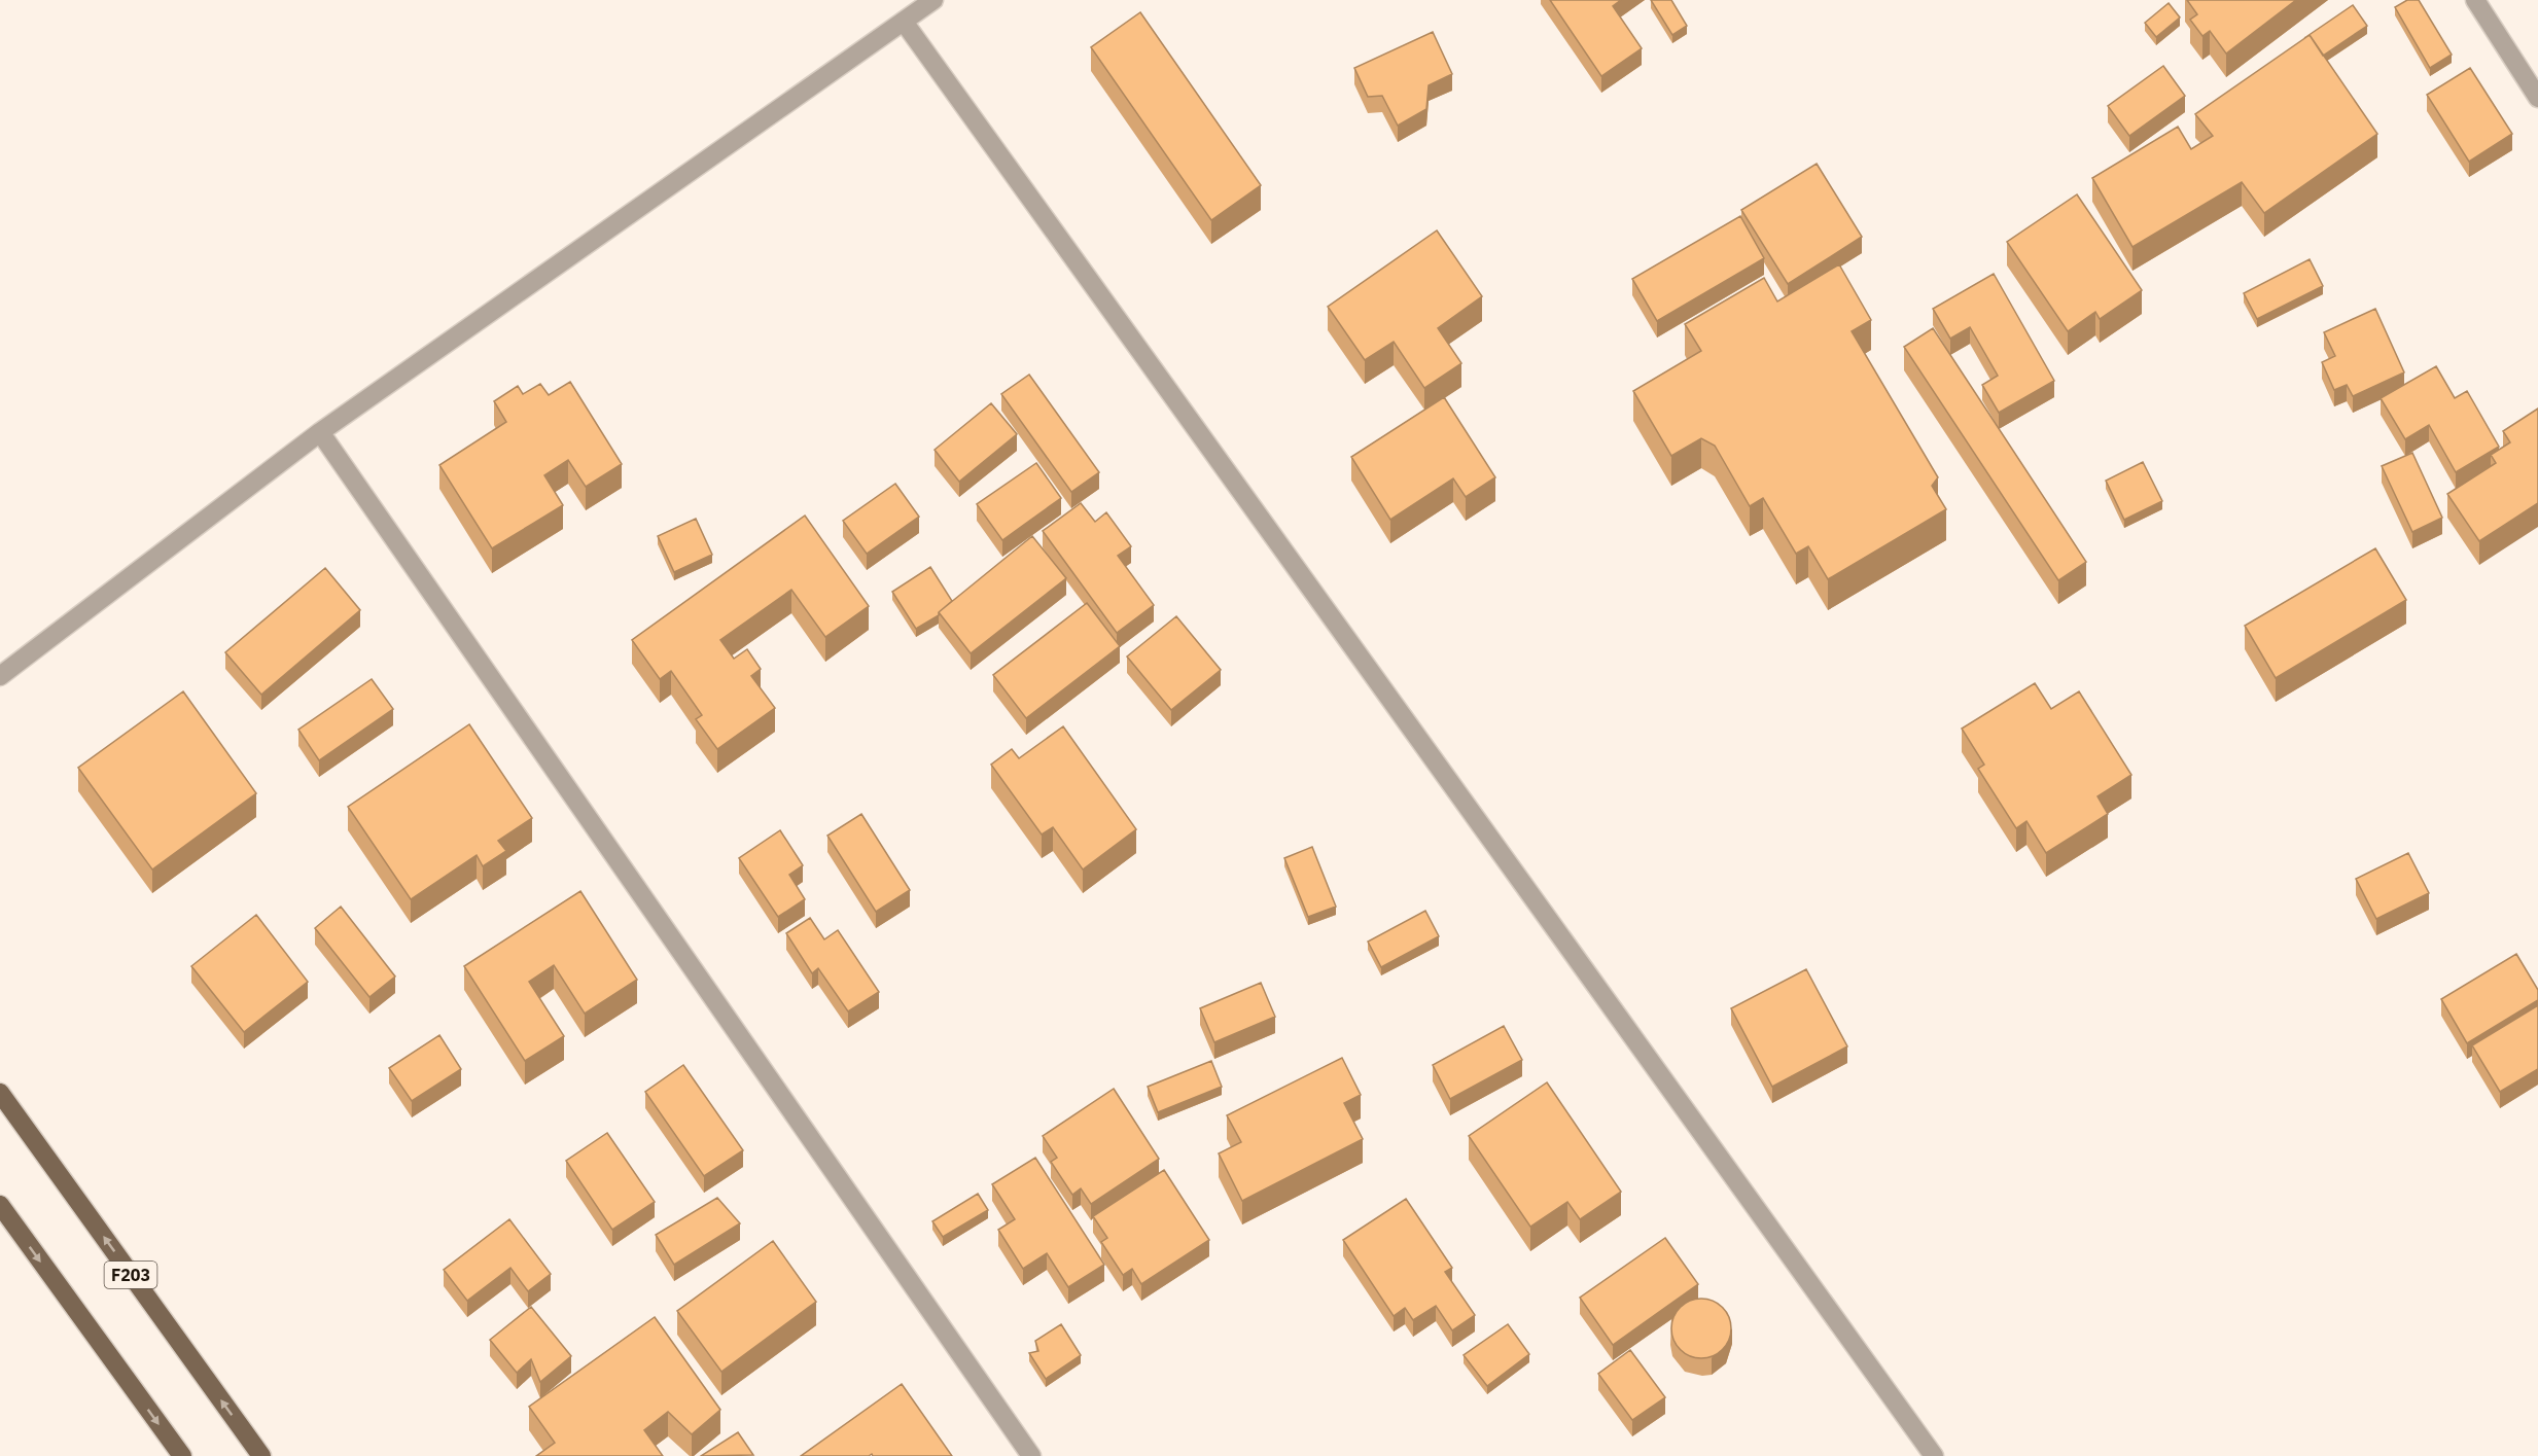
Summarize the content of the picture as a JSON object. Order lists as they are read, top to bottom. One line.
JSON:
{"streets":{"main road":["F203"]}}
